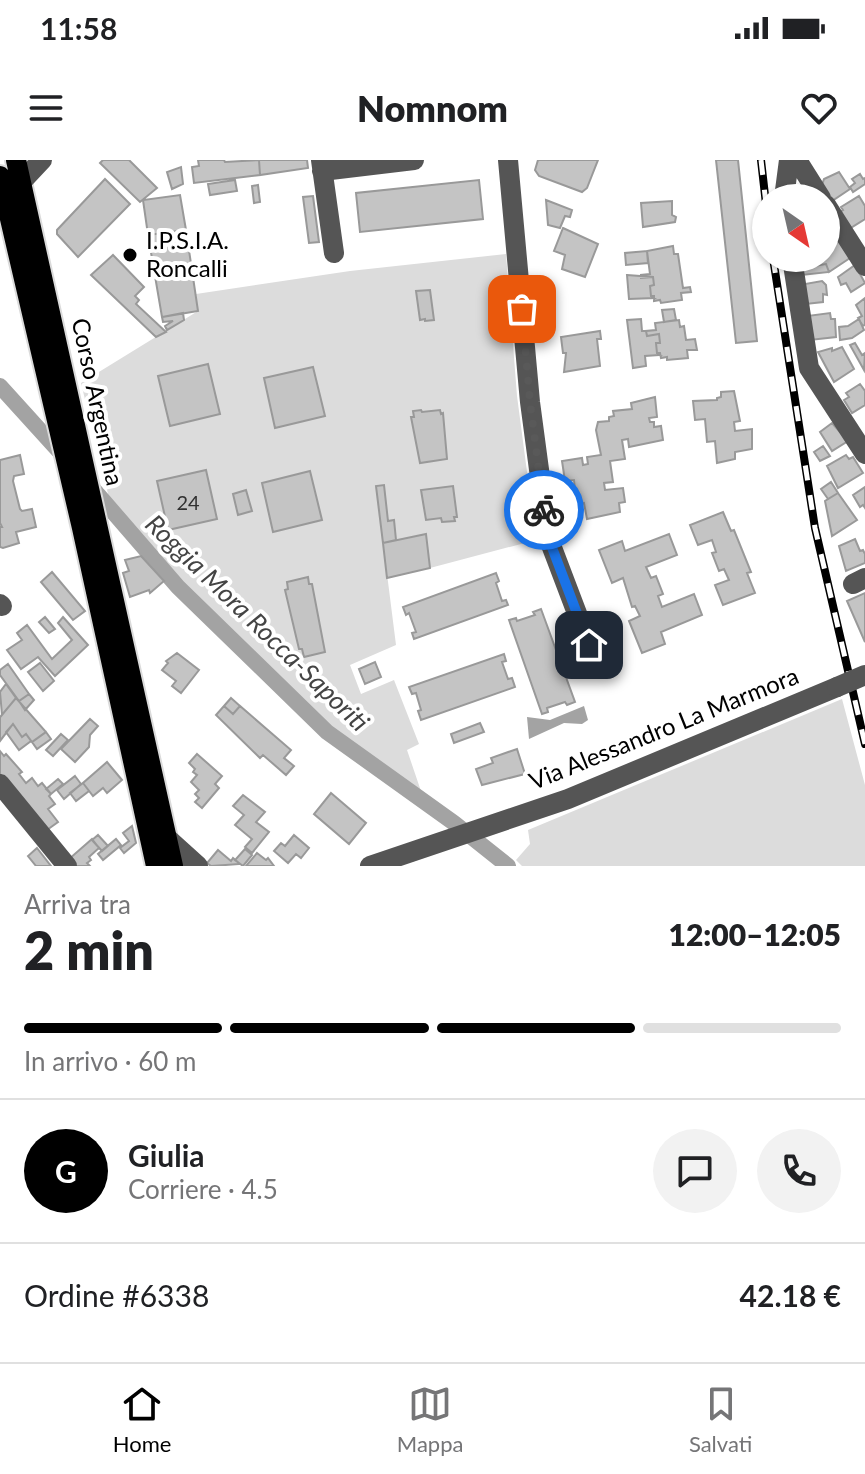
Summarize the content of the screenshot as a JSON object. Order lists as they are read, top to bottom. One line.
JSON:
{"streets":{"main road":["Corso Argentina"],"street":["Via Alessandro La Marmora"]},"water":["Roggia Mora Rocca-Saporiti"],"places":["I.P.S.I.A. Roncalli"],"house_numbers":["24"],"north":"bottom right","page":{"status":"11:58","header":"Nomnom","heading":["2 min","Arriva tra","12:00–12:05"],"panel":["Giulia","Corriere · 4.5","Ordine #6338","42.18 €"],"bar":"In arrivo · 60 m","round":"G","tabs":["Home","Mappa","Salvati"]}}
